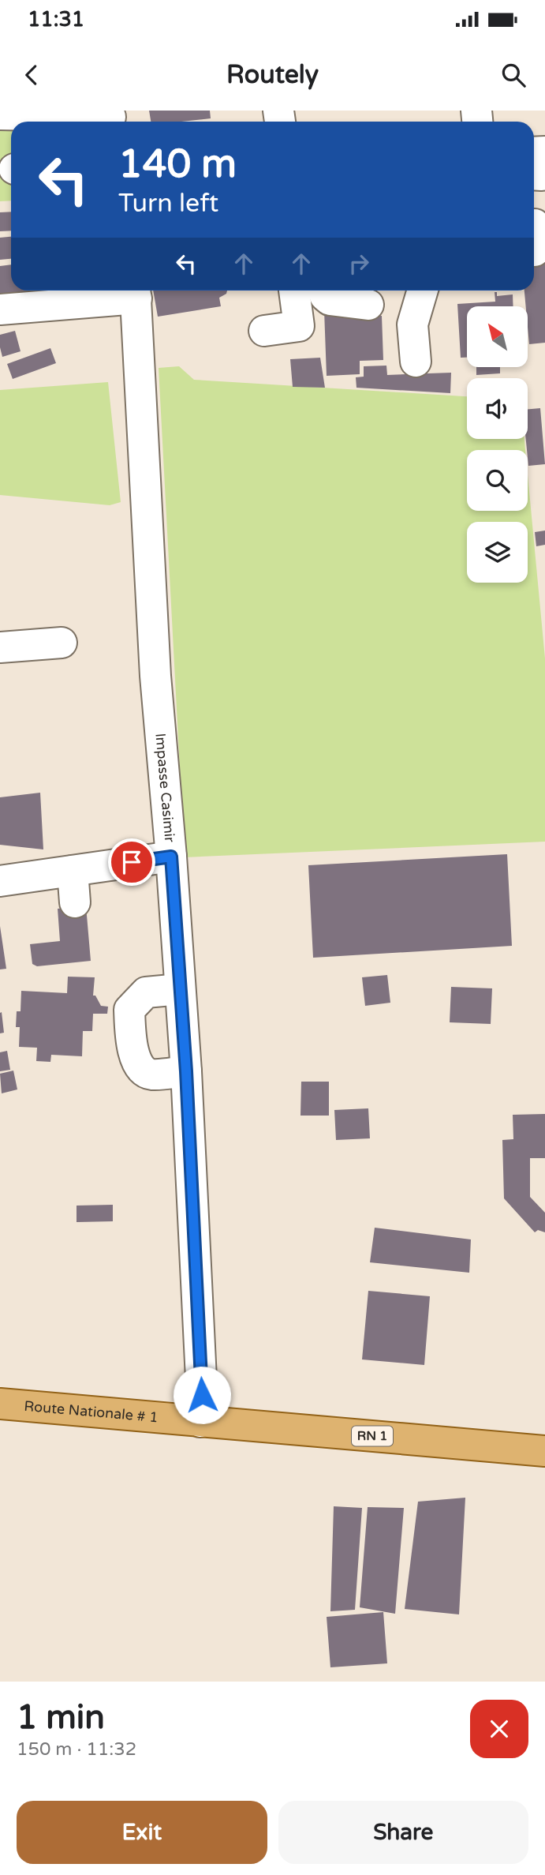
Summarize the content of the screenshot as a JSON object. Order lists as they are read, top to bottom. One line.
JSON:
{"streets":{"main road":["Route Nationale # 1","RN 1"],"street":["Impasse Casimir"]},"crossings":[["Impasse Casimir","Route Nationale # 1"]],"north":"top left","page":{"status":"11:31","header":"Routely","turn":["140 m","Turn left"],"heading":["1 min","150 m · 11:32"],"buttons":["Exit","Share"]}}
